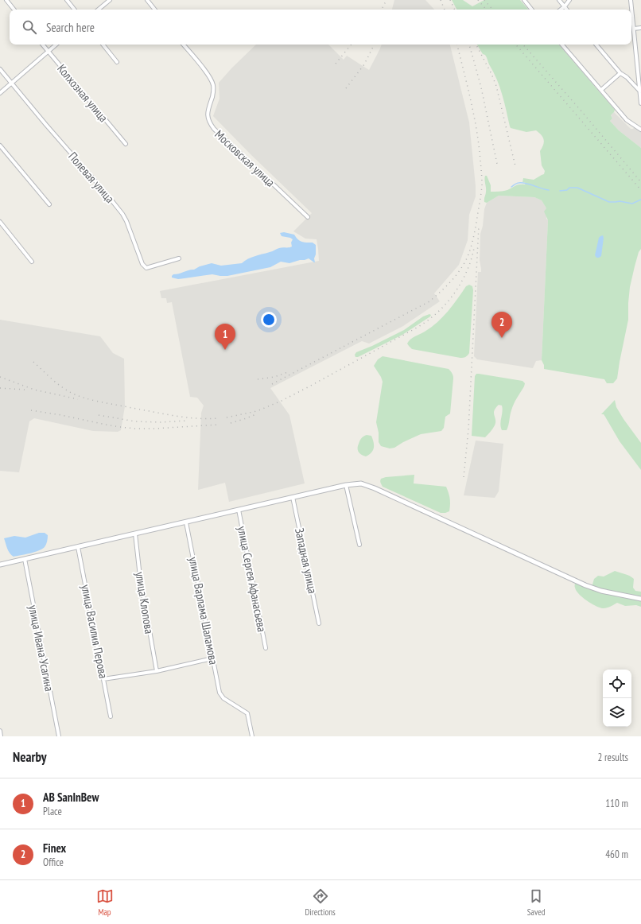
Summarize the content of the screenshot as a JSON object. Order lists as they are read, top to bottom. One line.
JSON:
{"streets":{"street":["Колхозная улица","Московская улица","Полевая улица","Западная улица","улица Сергея Афанасьева","улица Клопова","улица Варлама Шаламова","улица Василия Перова","улица Ивана Усагина"]},"page":{"search":"Search here","pins":["2","1"],"heading":["Nearby","2 results"],"list":[{"mark":"1","name":"AB SanInBew","note":"Place","value":"110 m"},{"mark":"2","name":"Finex","note":"Office","value":"460 m"}],"nav":["Map","Directions","Saved"]}}
